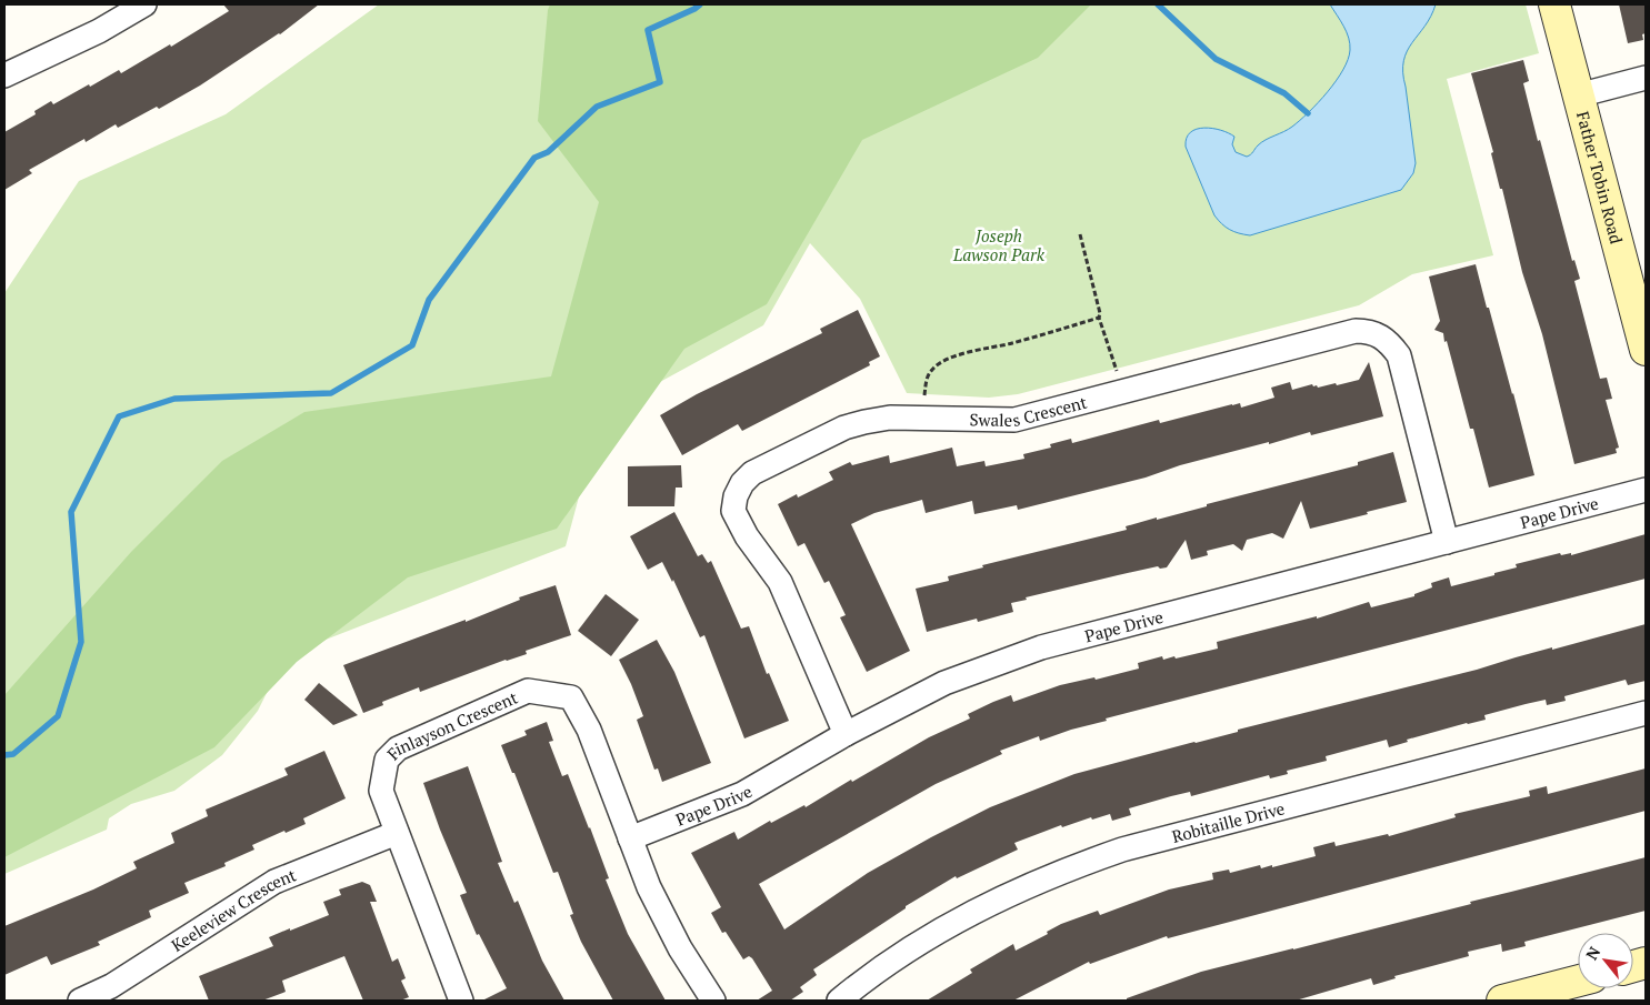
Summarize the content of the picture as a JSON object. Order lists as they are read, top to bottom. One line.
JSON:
{"streets":{"street":["Father Tobin Road","Swales Crescent","Pape Drive","Finlayson Crescent","Robitaille Drive","Keeleview Crescent"]},"crossings":[["Swales Crescent","Pape Drive"],["Pape Drive","Finlayson Crescent"],["Finlayson Crescent","Keeleview Crescent"]],"parks":["Joseph Lawson Park"],"north":"top left"}
